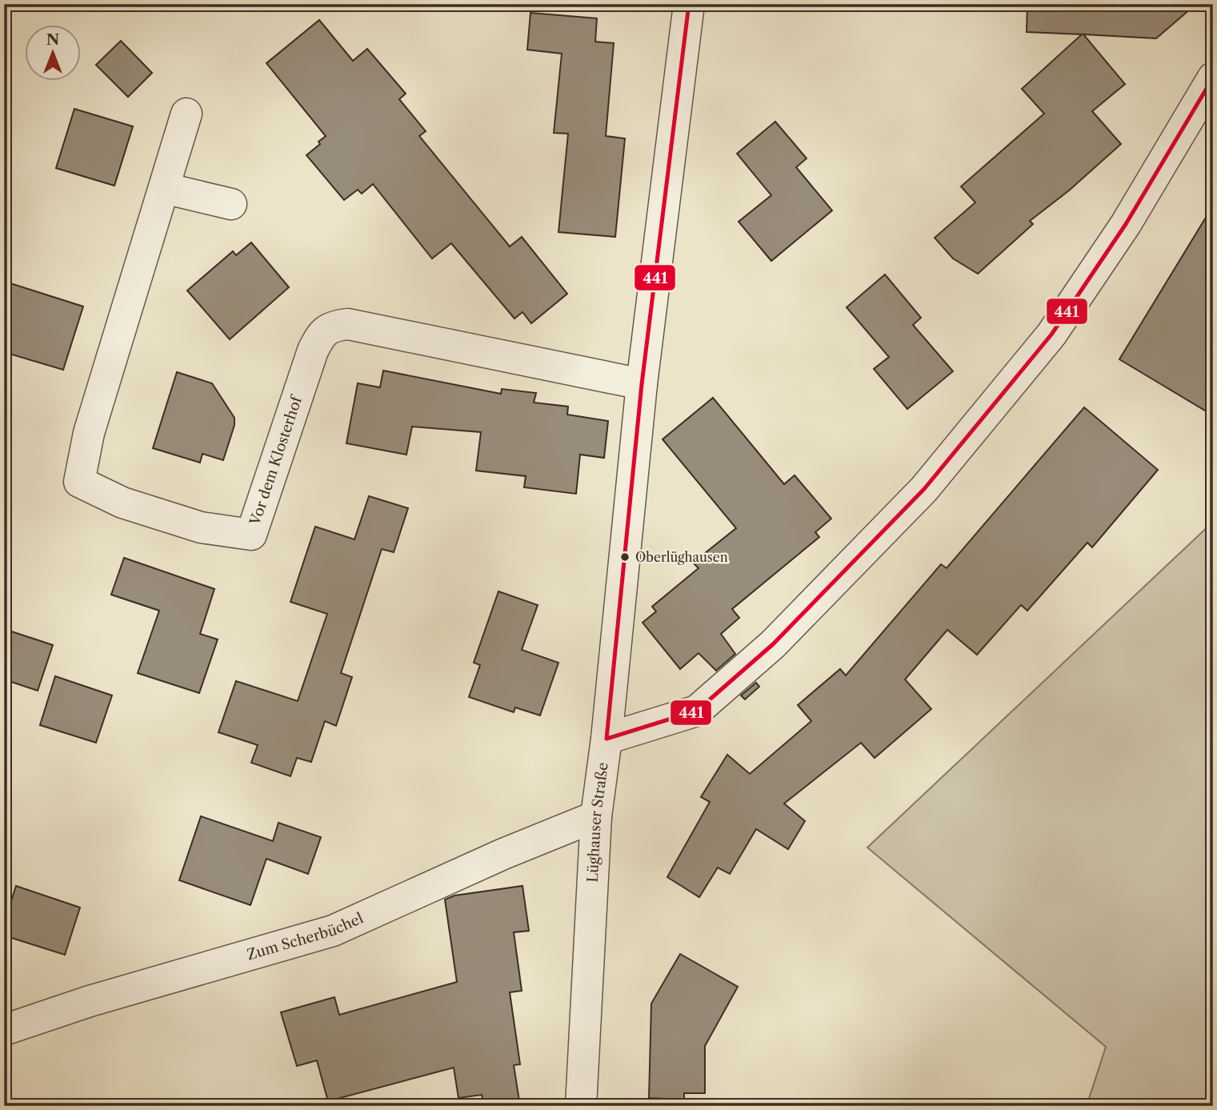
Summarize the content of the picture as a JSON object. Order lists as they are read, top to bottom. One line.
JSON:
{"streets":{"street":["Vor dem Klosterhof","Lüghauser Straße","Zum Scherbüchel"]},"crossings":[["Vor dem Klosterhof","Lüghauser Straße"],["Lüghauser Straße","Zum Scherbüchel"]],"places":["Oberlüghausen"],"lines":["transit line 441"],"north":"top"}
